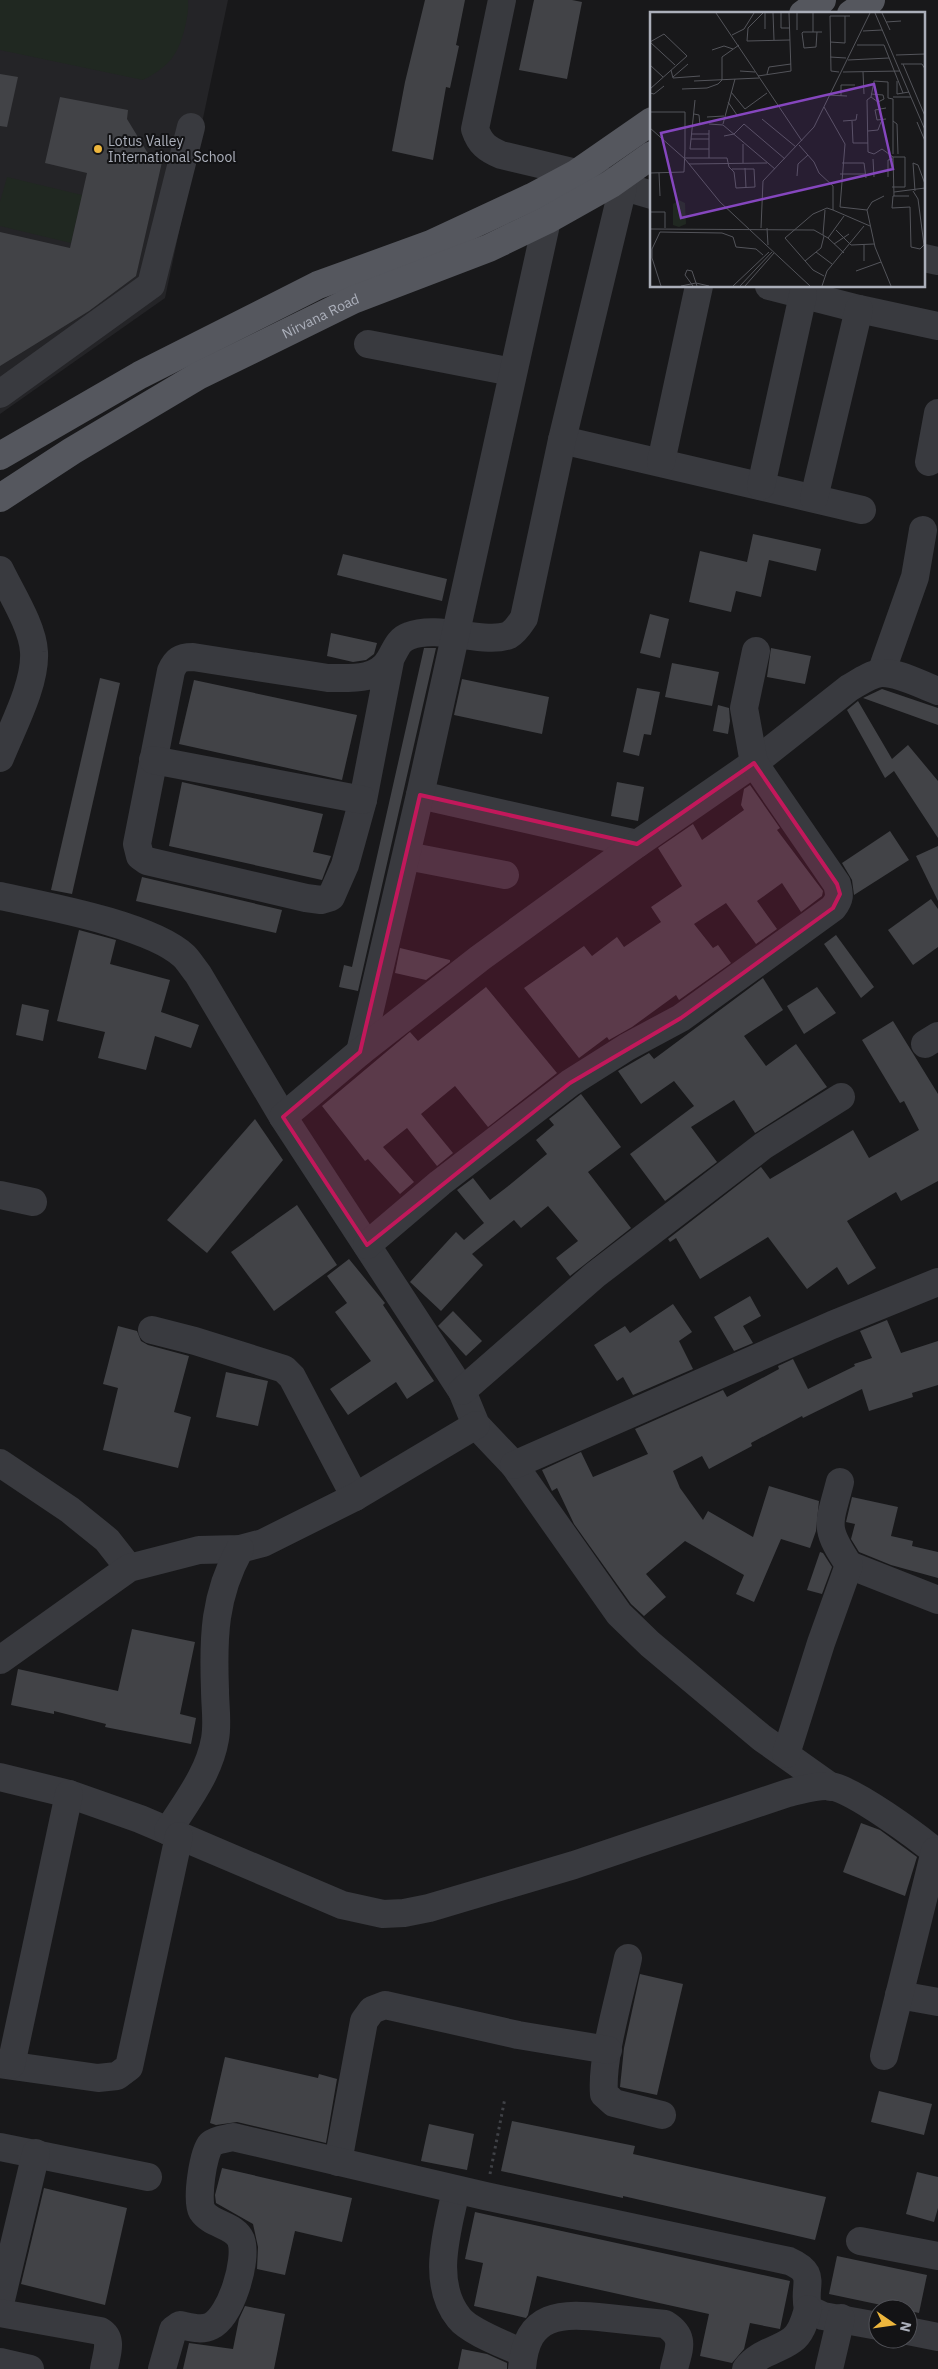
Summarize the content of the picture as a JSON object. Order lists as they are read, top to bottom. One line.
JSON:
{"streets":{"main road":["Nirvana Road"]},"places":["Lotus Valley International School"],"north":"right"}
